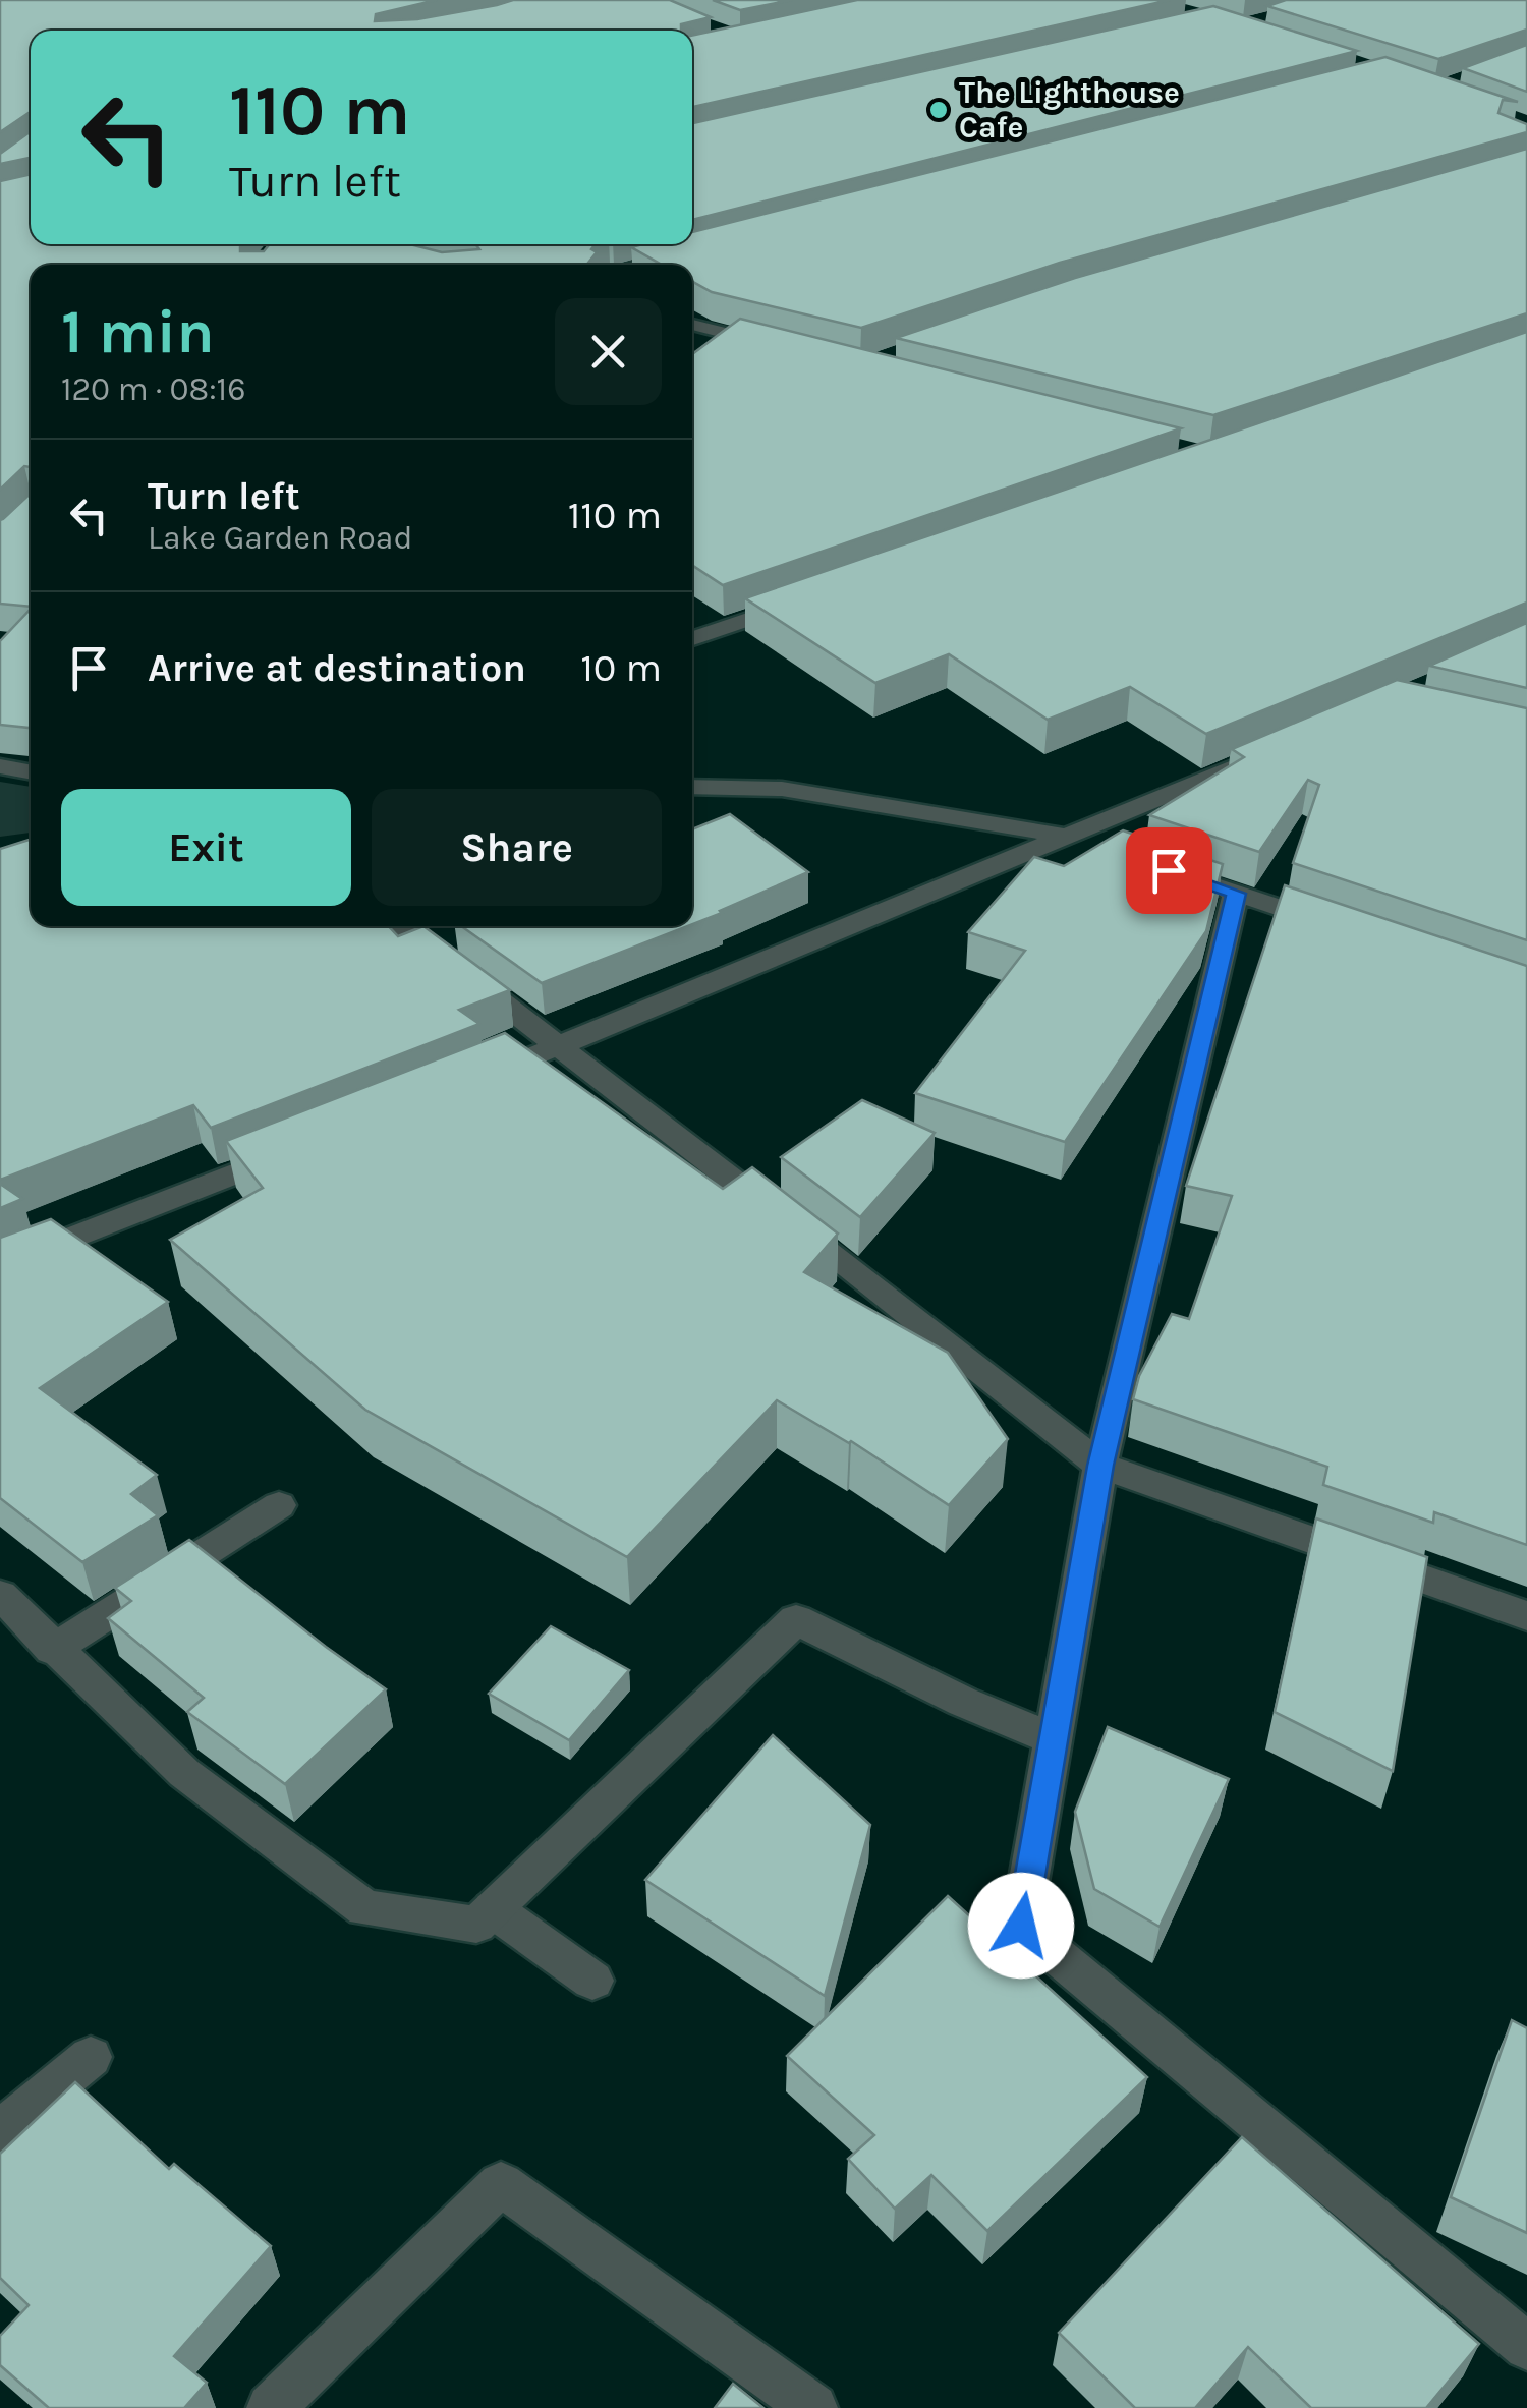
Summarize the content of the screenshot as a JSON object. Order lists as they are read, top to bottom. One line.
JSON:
{"places":["The Lighthouse Cafe"],"page":{"turn":["110 m","Turn left"],"heading":["1 min","120 m · 08:16"],"list":[{"name":"Turn left","note":"Lake Garden Road","value":"110 m"},{"name":"Arrive at destination","value":"10 m"}],"buttons":["Exit","Share"]}}
